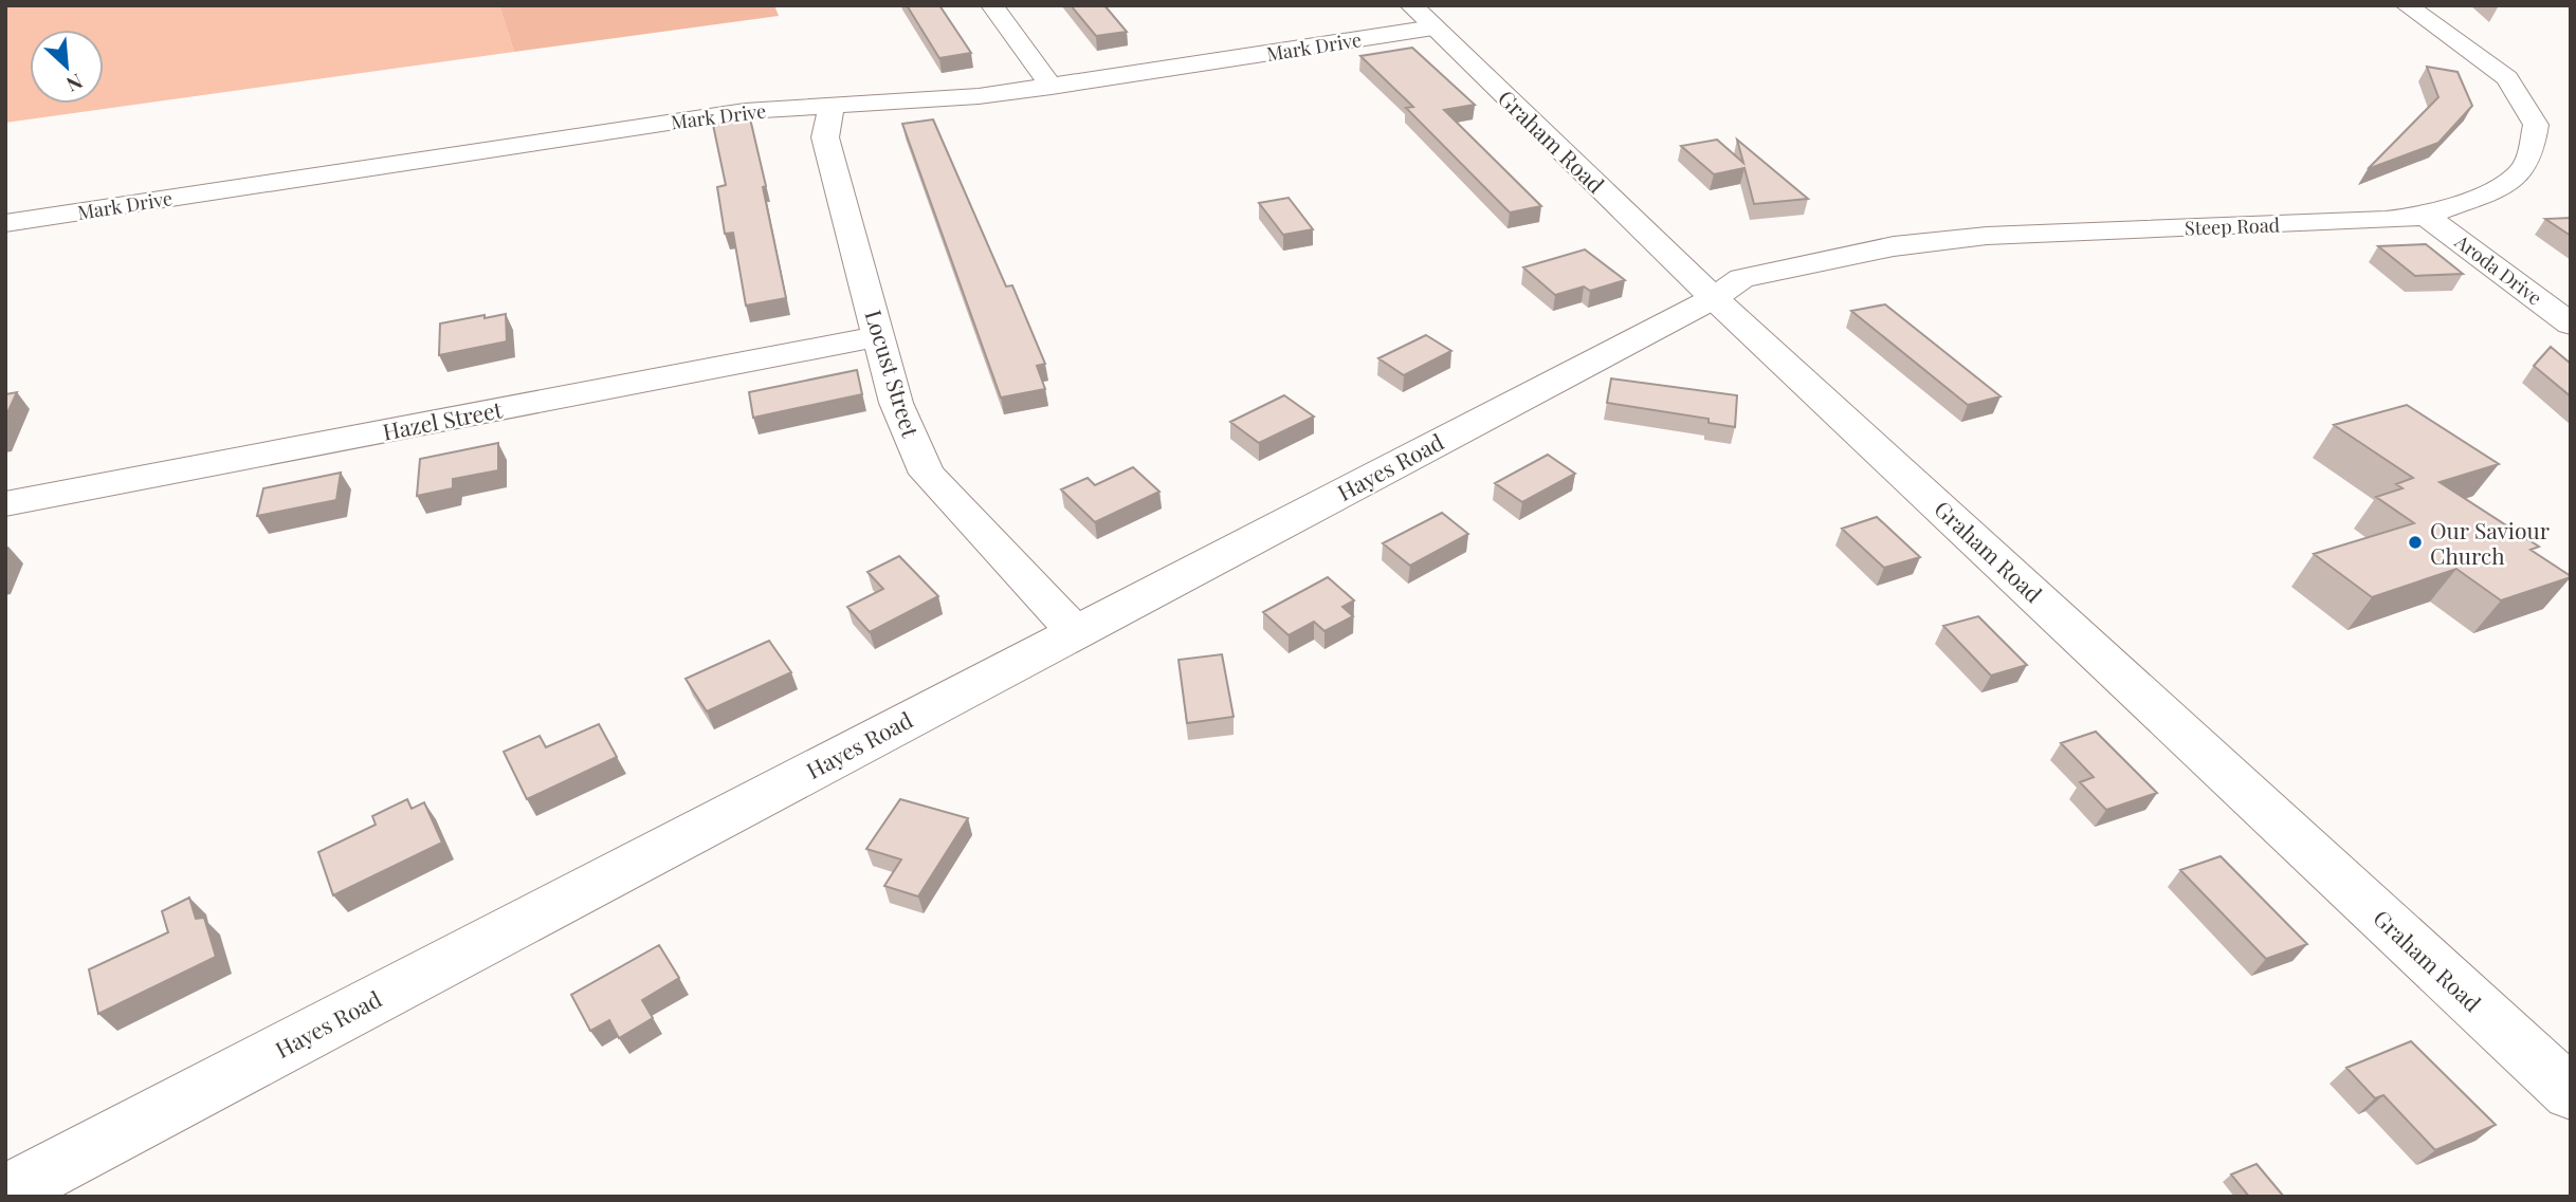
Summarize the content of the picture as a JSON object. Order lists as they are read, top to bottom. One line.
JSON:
{"streets":{"street":["Mark Drive","Graham Road","Steep Road","Aroda Drive","Locust Street","Hazel Street","Hayes Road"]},"crossings":[["Mark Drive","Graham Road"],["Mark Drive","Locust Street"],["Graham Road","Steep Road"],["Graham Road","Hayes Road"],["Steep Road","Aroda Drive"],["Steep Road","Hayes Road"],["Locust Street","Hazel Street"],["Locust Street","Hayes Road"]],"places":["Our Saviour Church"],"north":"bottom right"}
